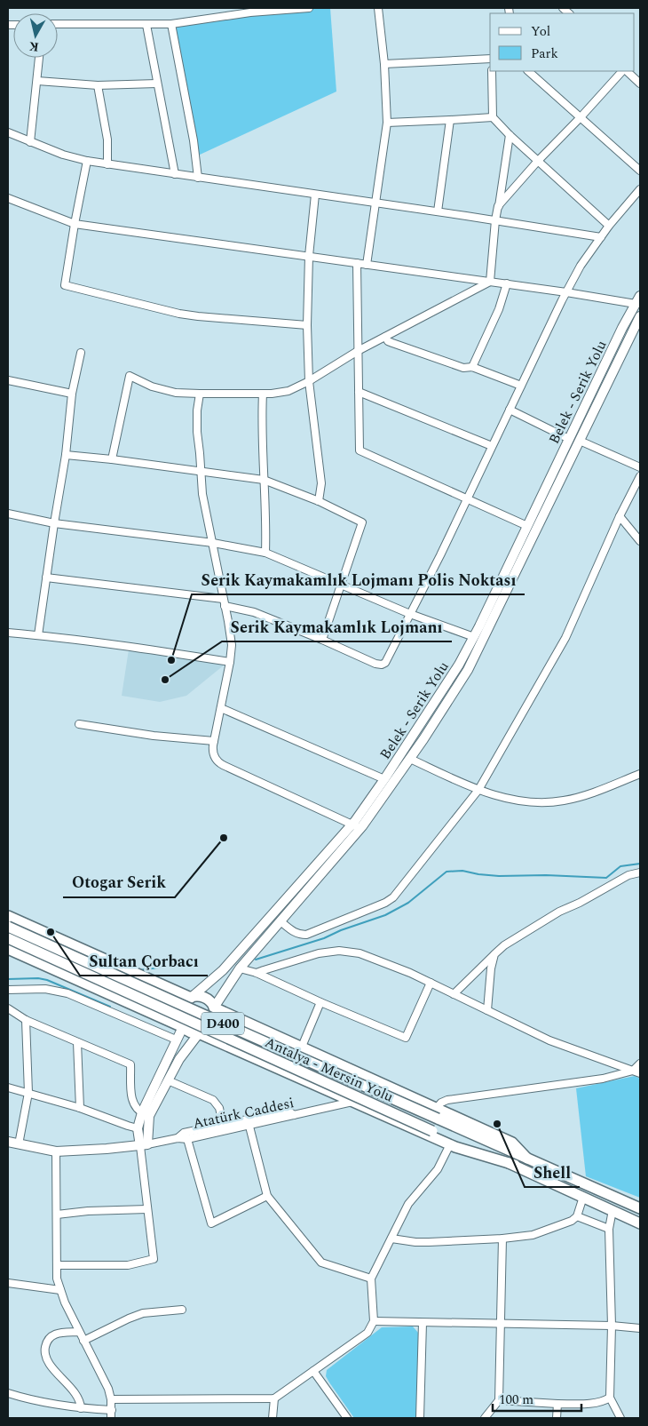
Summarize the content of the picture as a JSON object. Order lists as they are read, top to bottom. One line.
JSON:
{"streets":{"highway":["D400","Antalya - Mersin Yolu"],"main road":["Belek - Serik Yolu","Atatürk Caddesi"]},"places":["Serik Kaymakamlık Lojmanı Polis Noktası","Serik Kaymakamlık Lojmanı","Otogar Serik","Sultan Çorbacı","Shell"],"legend":["Yol","Park"],"scale_bar":"100 m","north":"bottom"}
